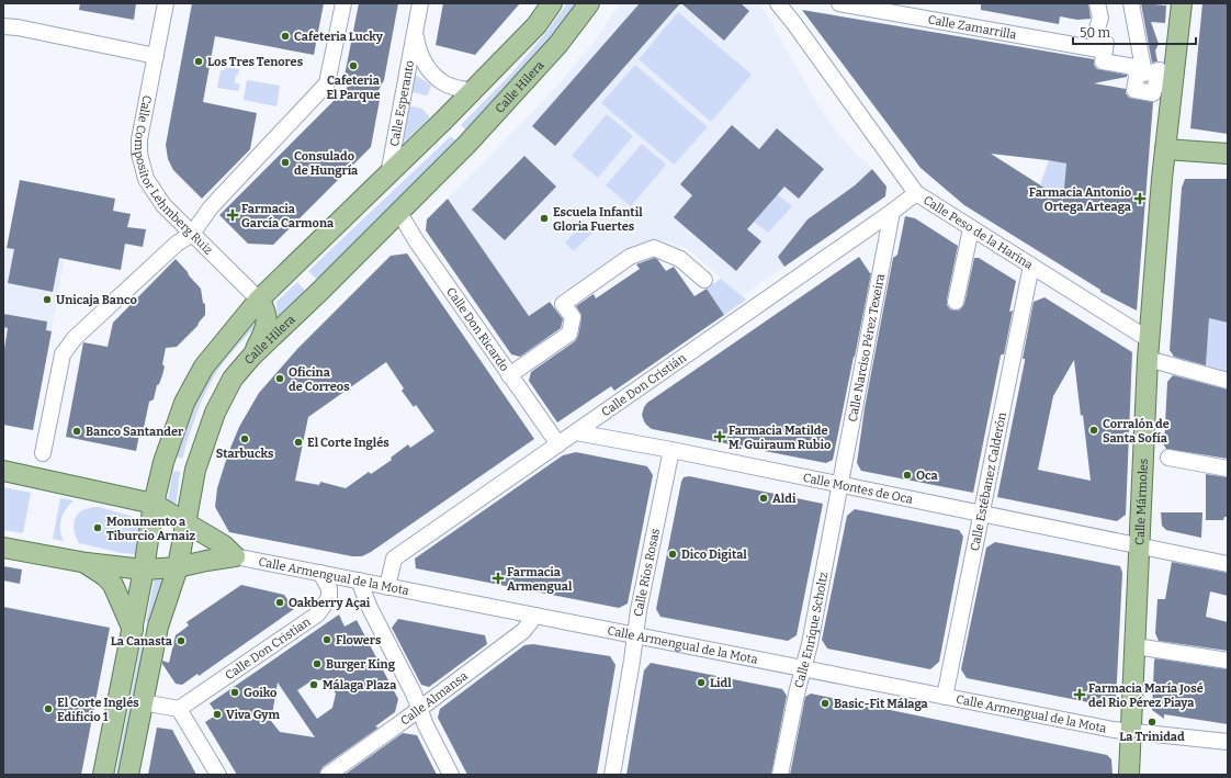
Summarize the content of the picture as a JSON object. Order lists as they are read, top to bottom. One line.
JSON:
{"streets":{"main road":["Calle Hilera","Calle Mármoles","Calle Armengual de la Mota"],"street":["Calle Zamarrilla","Calle Esperanto","Calle Compositor Lehmberg Ruiz","Calle Peso de la Harina","Calle Don Ricardo","Calle Narciso Pérez Texeira","Calle Don Cristián","Calle Estébanez Calderón","Calle Montes de Oca","Calle Ríos Rosas","Calle Enrique Scholtz","Calle Don Cristian","Calle Almansa"]},"crossings":[["Calle Hilera","Calle Don Ricardo"],["Calle Hilera","Calle Armengual de la Mota"],["Calle Peso de la Harina","Calle Don Cristián"],["Calle Peso de la Harina","Calle Estébanez Calderón"],["Calle Peso de la Harina","Calle Mármoles"],["Calle Don Ricardo","Calle Don Cristián"],["Calle Narciso Pérez Texeira","Calle Don Cristián"],["Calle Narciso Pérez Texeira","Calle Montes de Oca"],["Calle Narciso Pérez Texeira","Calle Enrique Scholtz"],["Calle Don Cristián","Calle Montes de Oca"],["Calle Don Cristián","Calle Armengual de la Mota"],["Calle Estébanez Calderón","Calle Montes de Oca"],["Calle Estébanez Calderón","Calle Armengual de la Mota"],["Calle Montes de Oca","Calle Mármoles"],["Calle Montes de Oca","Calle Ríos Rosas"],["Calle Montes de Oca","Calle Enrique Scholtz"],["Calle Mármoles","Calle Armengual de la Mota"],["Calle Ríos Rosas","Calle Armengual de la Mota"],["Calle Armengual de la Mota","Calle Enrique Scholtz"],["Calle Armengual de la Mota","Calle Don Cristian"],["Calle Armengual de la Mota","Calle Almansa"]],"places":{"other":["Cafeteria Lucky","Los Tres Tenores","Cafeteria El Parque","Consulado de Hungría","Escuela Infantil Gloria Fuertes","Unicaja Banco","Oficina de Correos","Corralón de Santa Sofía","Banco Santander","Starbucks","El Corte Inglés","Oca","Aldi","Monumento a Tiburcio Arnaiz","Dico Digital","Oakberry Açai","Flowers","La Canasta","Burger King","Lidl","Málaga Plaza","Goiko","Basic-Fit Málaga","El Corte Inglés Edificio 1","Viva Gym","La Trinidad"],"health":["Farmacia Antonio Ortega Arteaga","Farmacia García Carmona","Farmacia Matilde M. Guiraum Rubio","Farmacia Armengual","Farmacia María José del Rio Pérez Piaya"]},"scale_bar":"50 m"}
